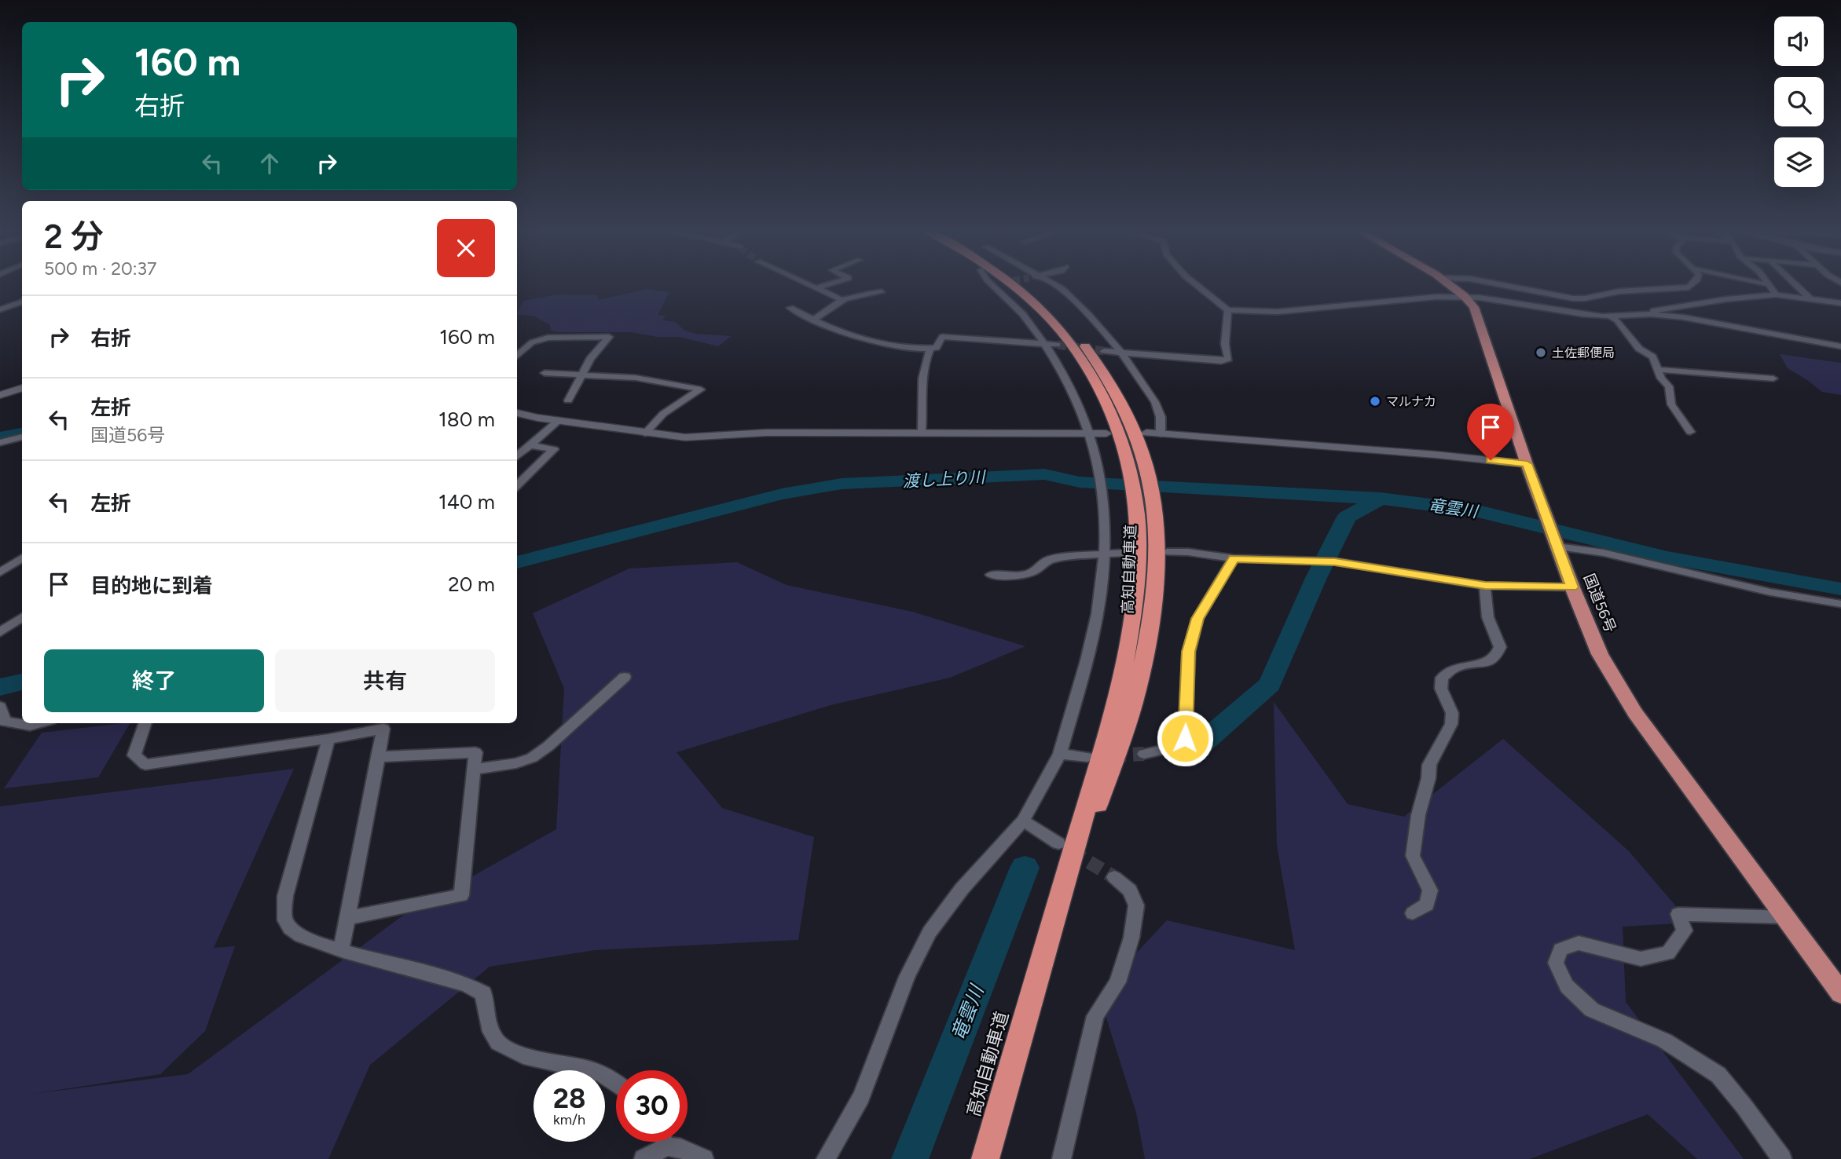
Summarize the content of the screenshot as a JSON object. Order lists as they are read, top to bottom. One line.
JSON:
{"streets":{"highway":["高知自動車道","国道56号"]},"water":["渡し上り川","竜雲川"],"places":["土佐郵便局","マルナカ"],"page":{"turn":["160 m","右折"],"heading":["2 分","500 m · 20:37"],"list":[{"name":"右折","value":"160 m"},{"name":"左折","note":"国道56号","value":"180 m"},{"name":"左折","value":"140 m"},{"name":"目的地に到着","value":"20 m"}],"buttons":["終了","共有"],"speed":"28 km/h","limit":"30"}}
